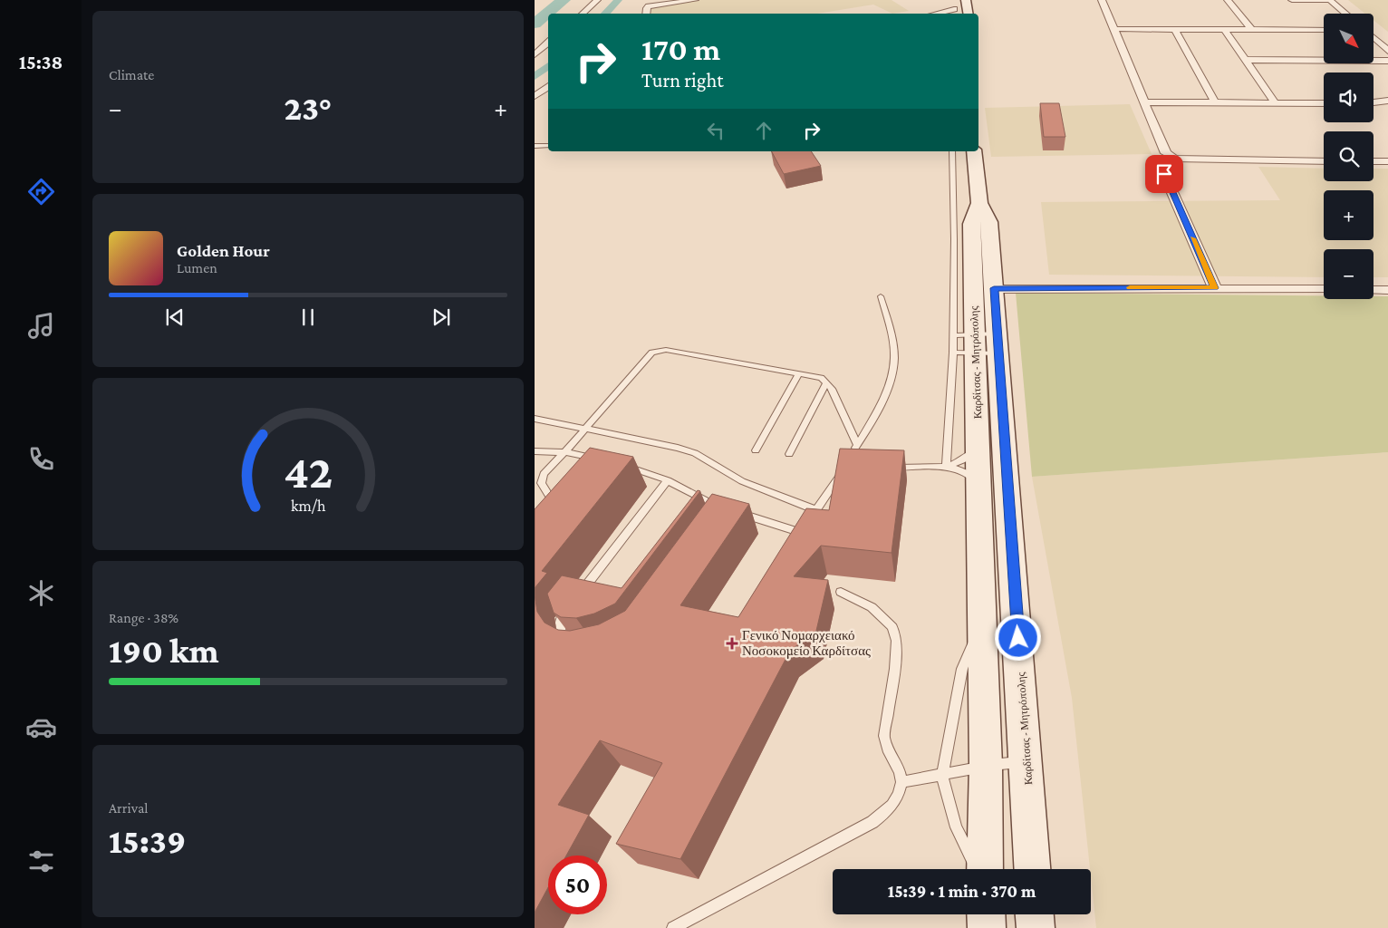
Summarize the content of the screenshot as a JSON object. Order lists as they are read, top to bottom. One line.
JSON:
{"streets":{"main road":["Καρδίτσας - Μητρόπολης"]},"places":{"health":["Γενικό Νομαρχειακό Νοσοκομείο Καρδίτσας"]},"north":"bottom right","page":{"tabs":"15:38","tile":["Climate",["Range · 38%","190 km"],["Arrival","15:39"]],"map_buttons":["+","−"],"turn":["170 m","Turn right"],"heat":["−","23°","+"],"song":["Golden Hour","Lumen"],"limit":"50","trip":"15:39 · 1 min · 370 m","gauge":["42","km/h"]}}
